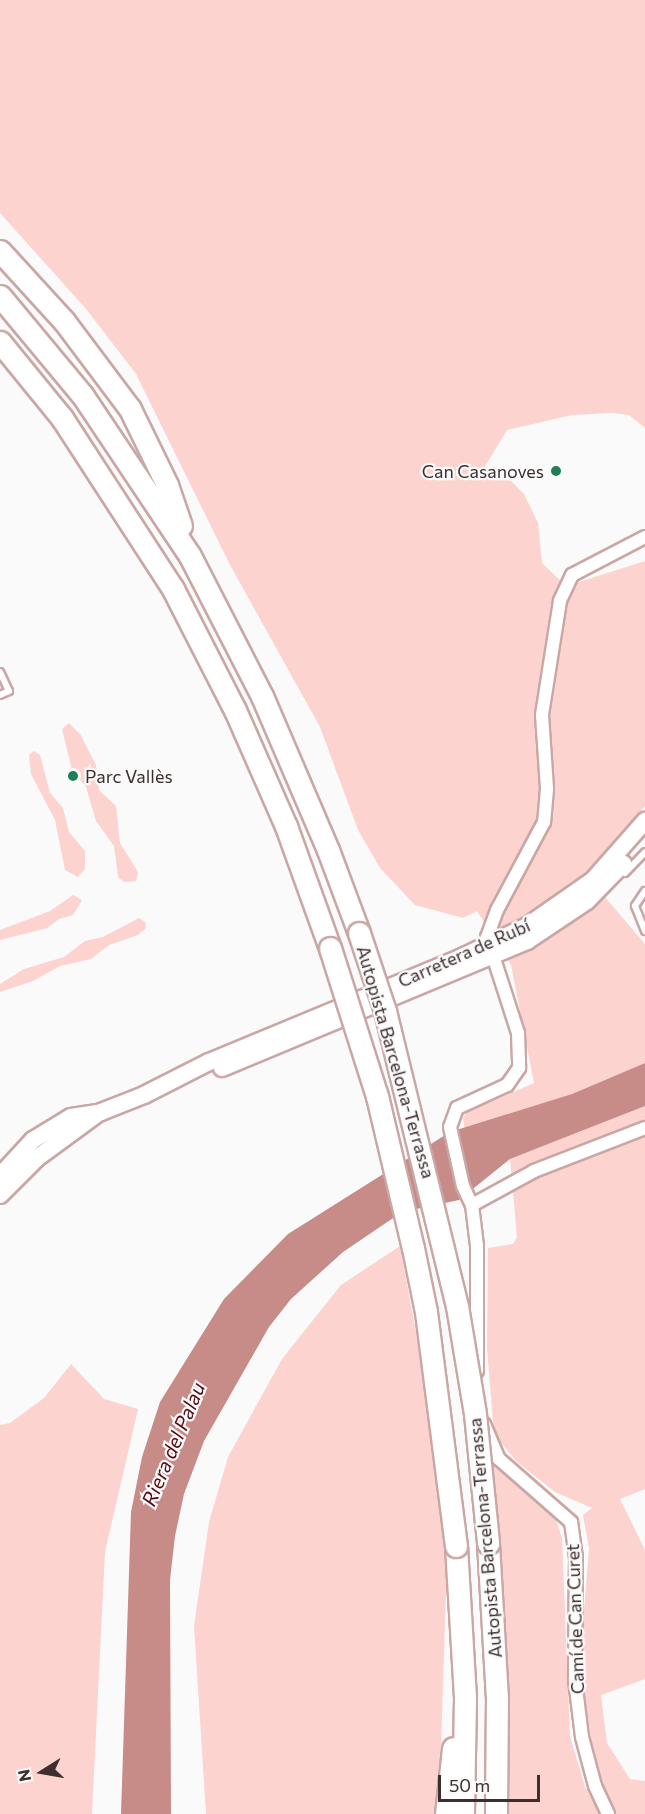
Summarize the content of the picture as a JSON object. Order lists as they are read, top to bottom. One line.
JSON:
{"streets":{"highway":["Autopista Barcelona-Terrassa"],"main road":["Carretera de Rubí"],"street":["Camí de Can Curet"]},"crossings":[["Carretera de Rubí","Camí de Can Curet"]],"water":["Riera del Palau"],"places":["Can Casanoves","Parc Vallès"],"scale_bar":"50 m","north":"left"}
